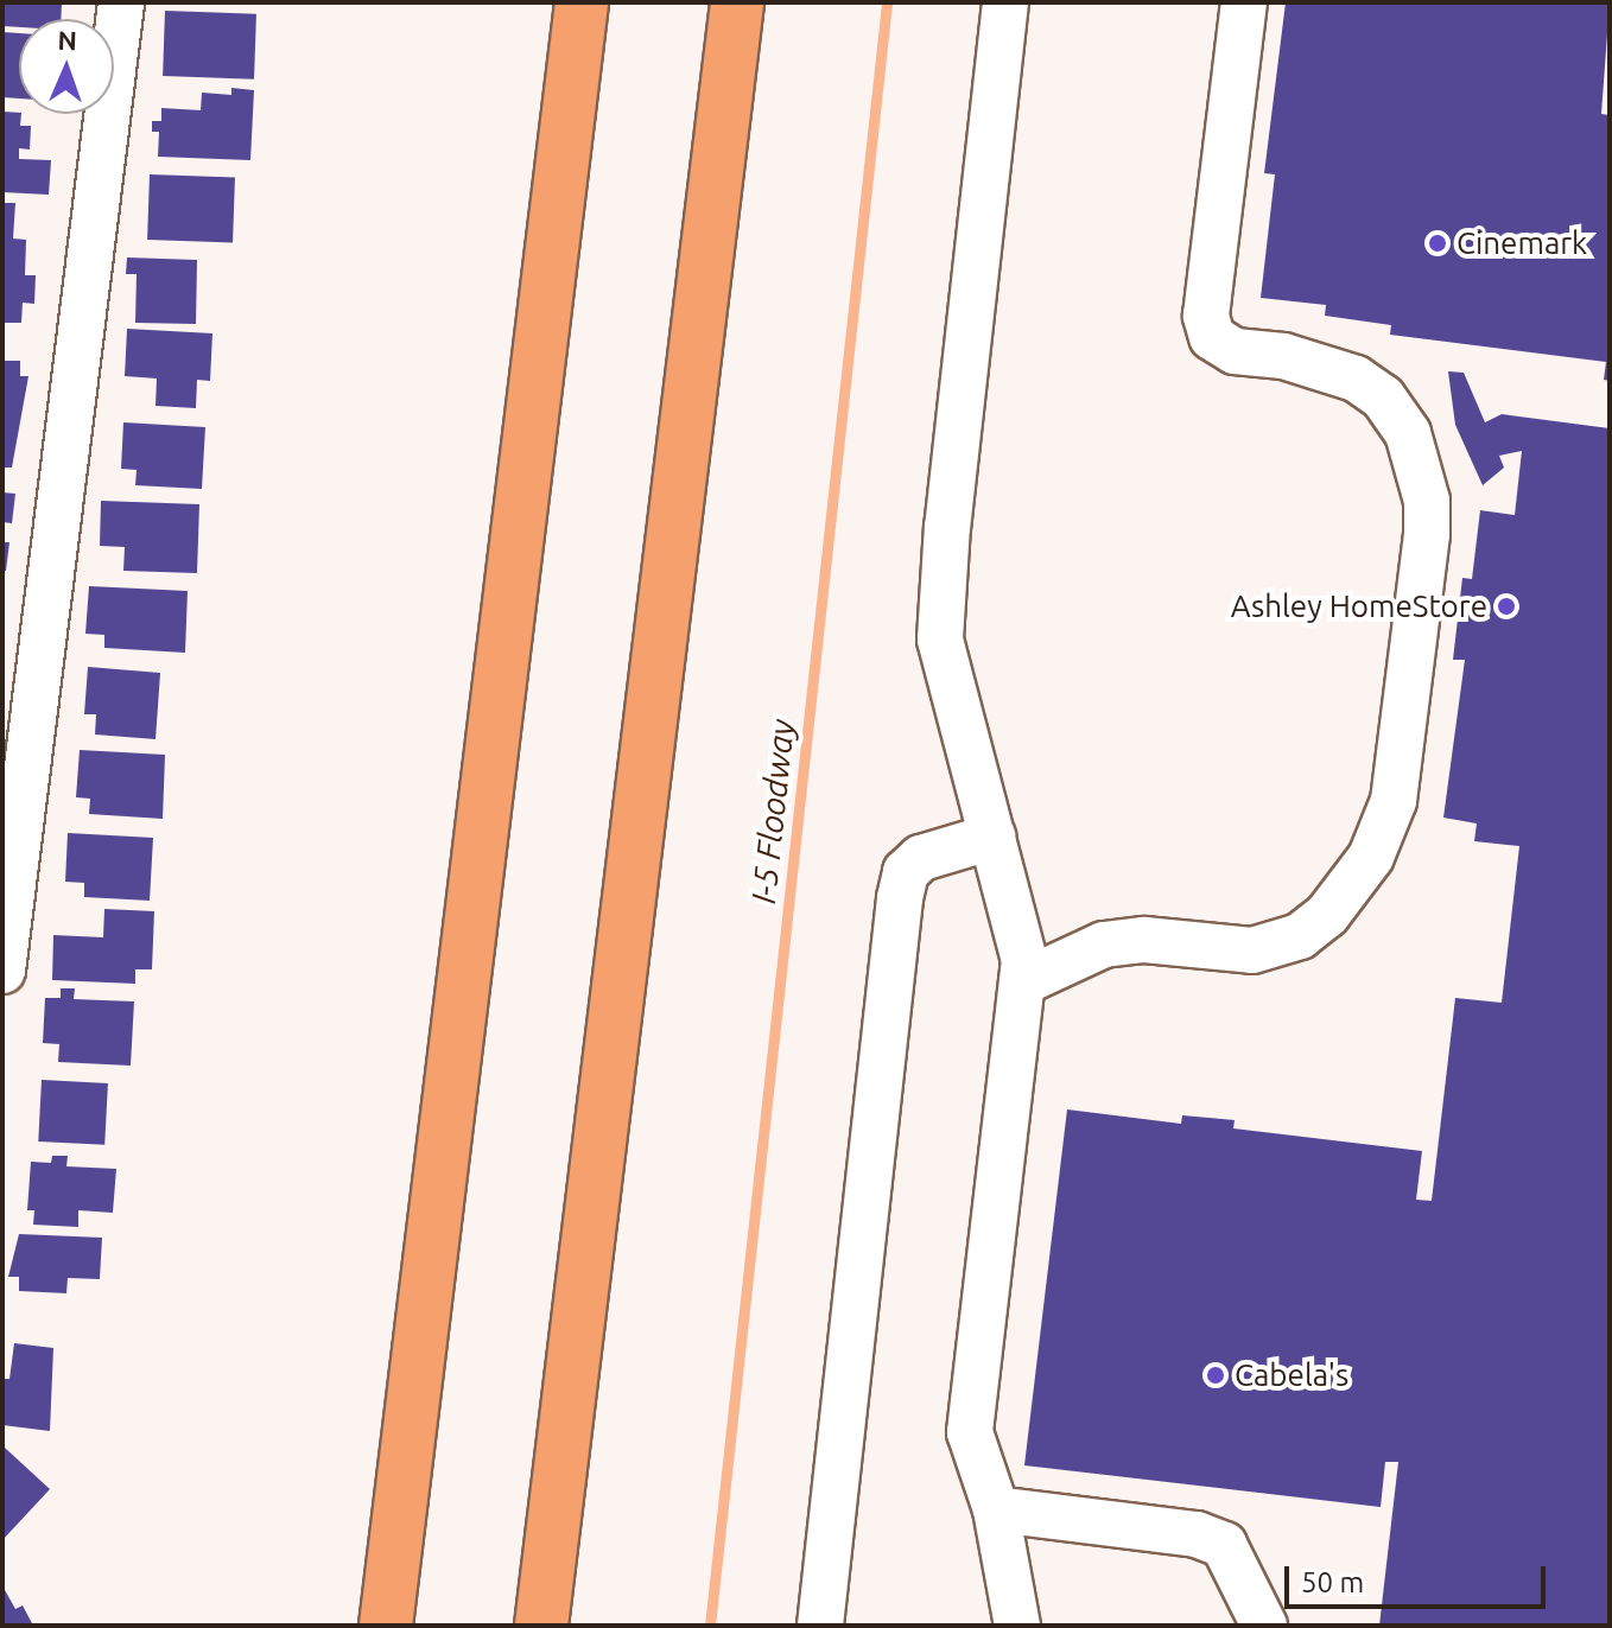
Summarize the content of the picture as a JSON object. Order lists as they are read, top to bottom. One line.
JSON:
{"water":["I-5 Floodway"],"places":["Cinemark","Ashley HomeStore","Cabela's"],"scale_bar":"50 m","north":"top"}
